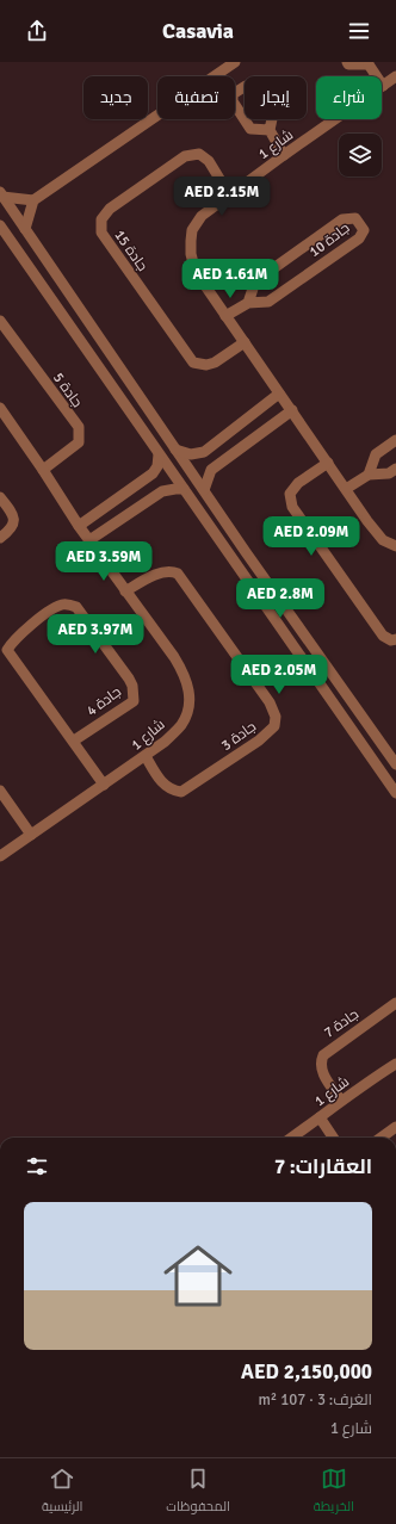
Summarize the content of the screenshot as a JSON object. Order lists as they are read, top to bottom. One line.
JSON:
{"streets":{"street":["شارع 1","جادة 10","جادة 15","جادة 5","جادة 4","جادة 3","جادة 7"]},"crossings":[["شارع 1","جادة 10"],["شارع 1","جادة 15"],["شارع 1","جادة 5"],["شارع 1","جادة 4"],["شارع 1","جادة 3"],["شارع 1","جادة 7"]],"page":{"header":"Casavia","chip":["شراء","إيجار","تصفية","جديد"],"price":["AED 2.15M","AED 1.61M","AED 2.09M","AED 3.59M","AED 2.8M","AED 3.97M","AED 2.05M"],"heading":"العقارات: 7","list":[{"name":"AED 2,150,000","note":"الغرف: 3 · 107 m² · شارع 1"}],"tabs":["الخريطة","المحفوظات","الرئيسية"]}}
